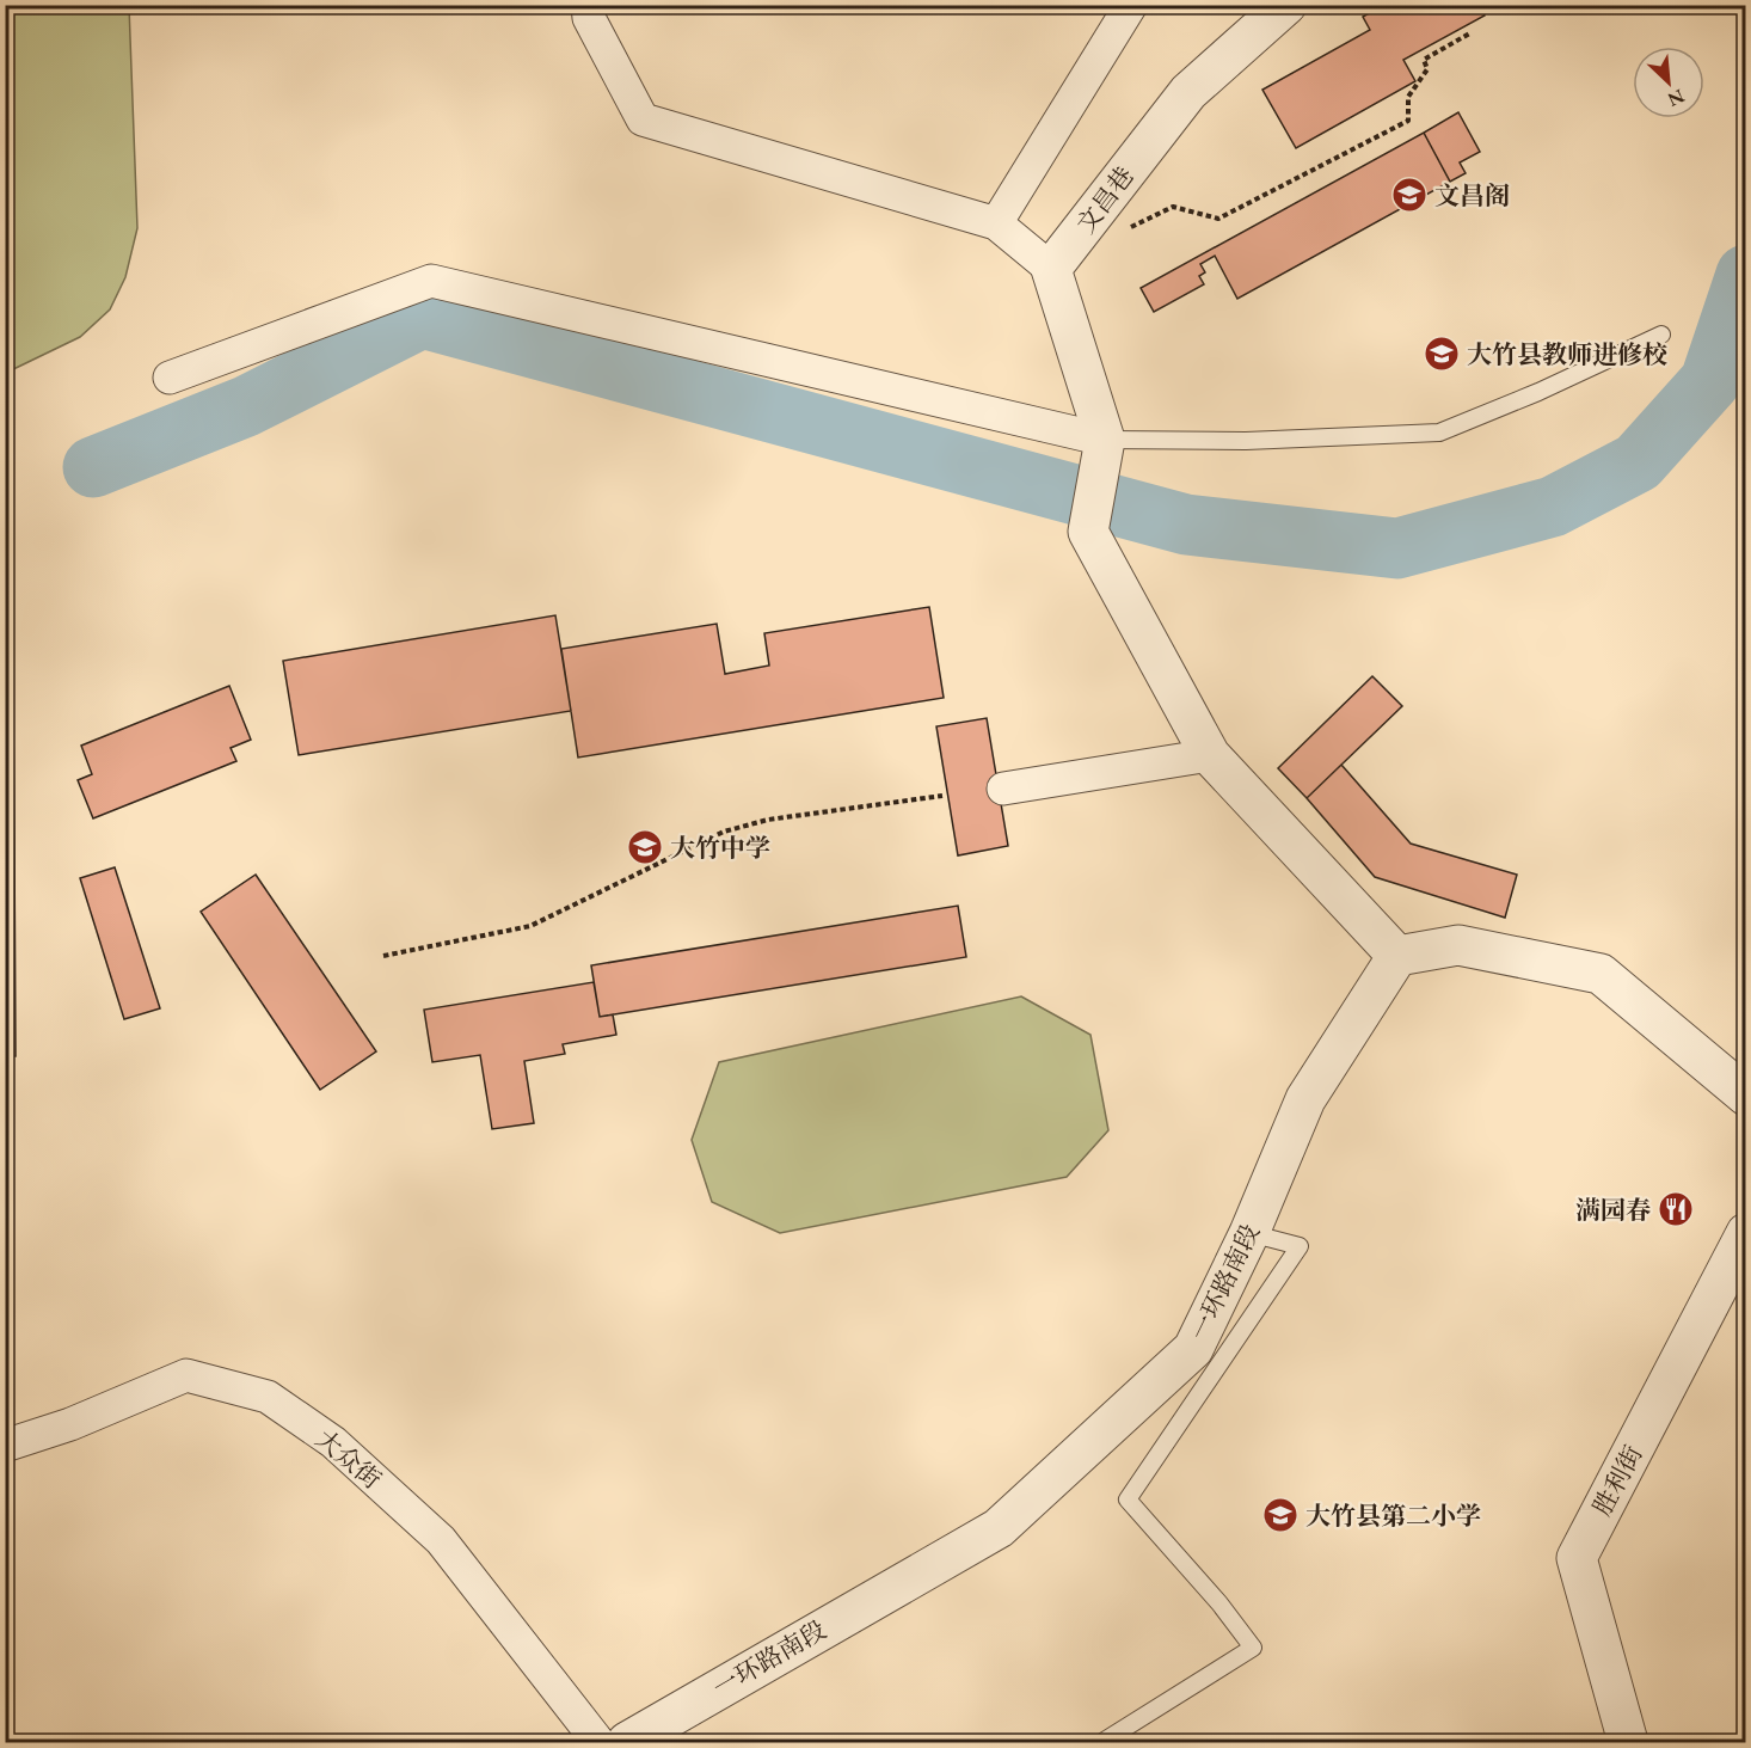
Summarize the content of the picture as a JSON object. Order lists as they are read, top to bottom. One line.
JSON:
{"streets":{"street":["文昌巷","一环路南段","大众街","胜利街"]},"places":{"school or university":["文昌阁","大竹县教师进修校","大竹中学","大竹县第二小学"],"restaurant":["满园春"]},"north":"bottom right"}
